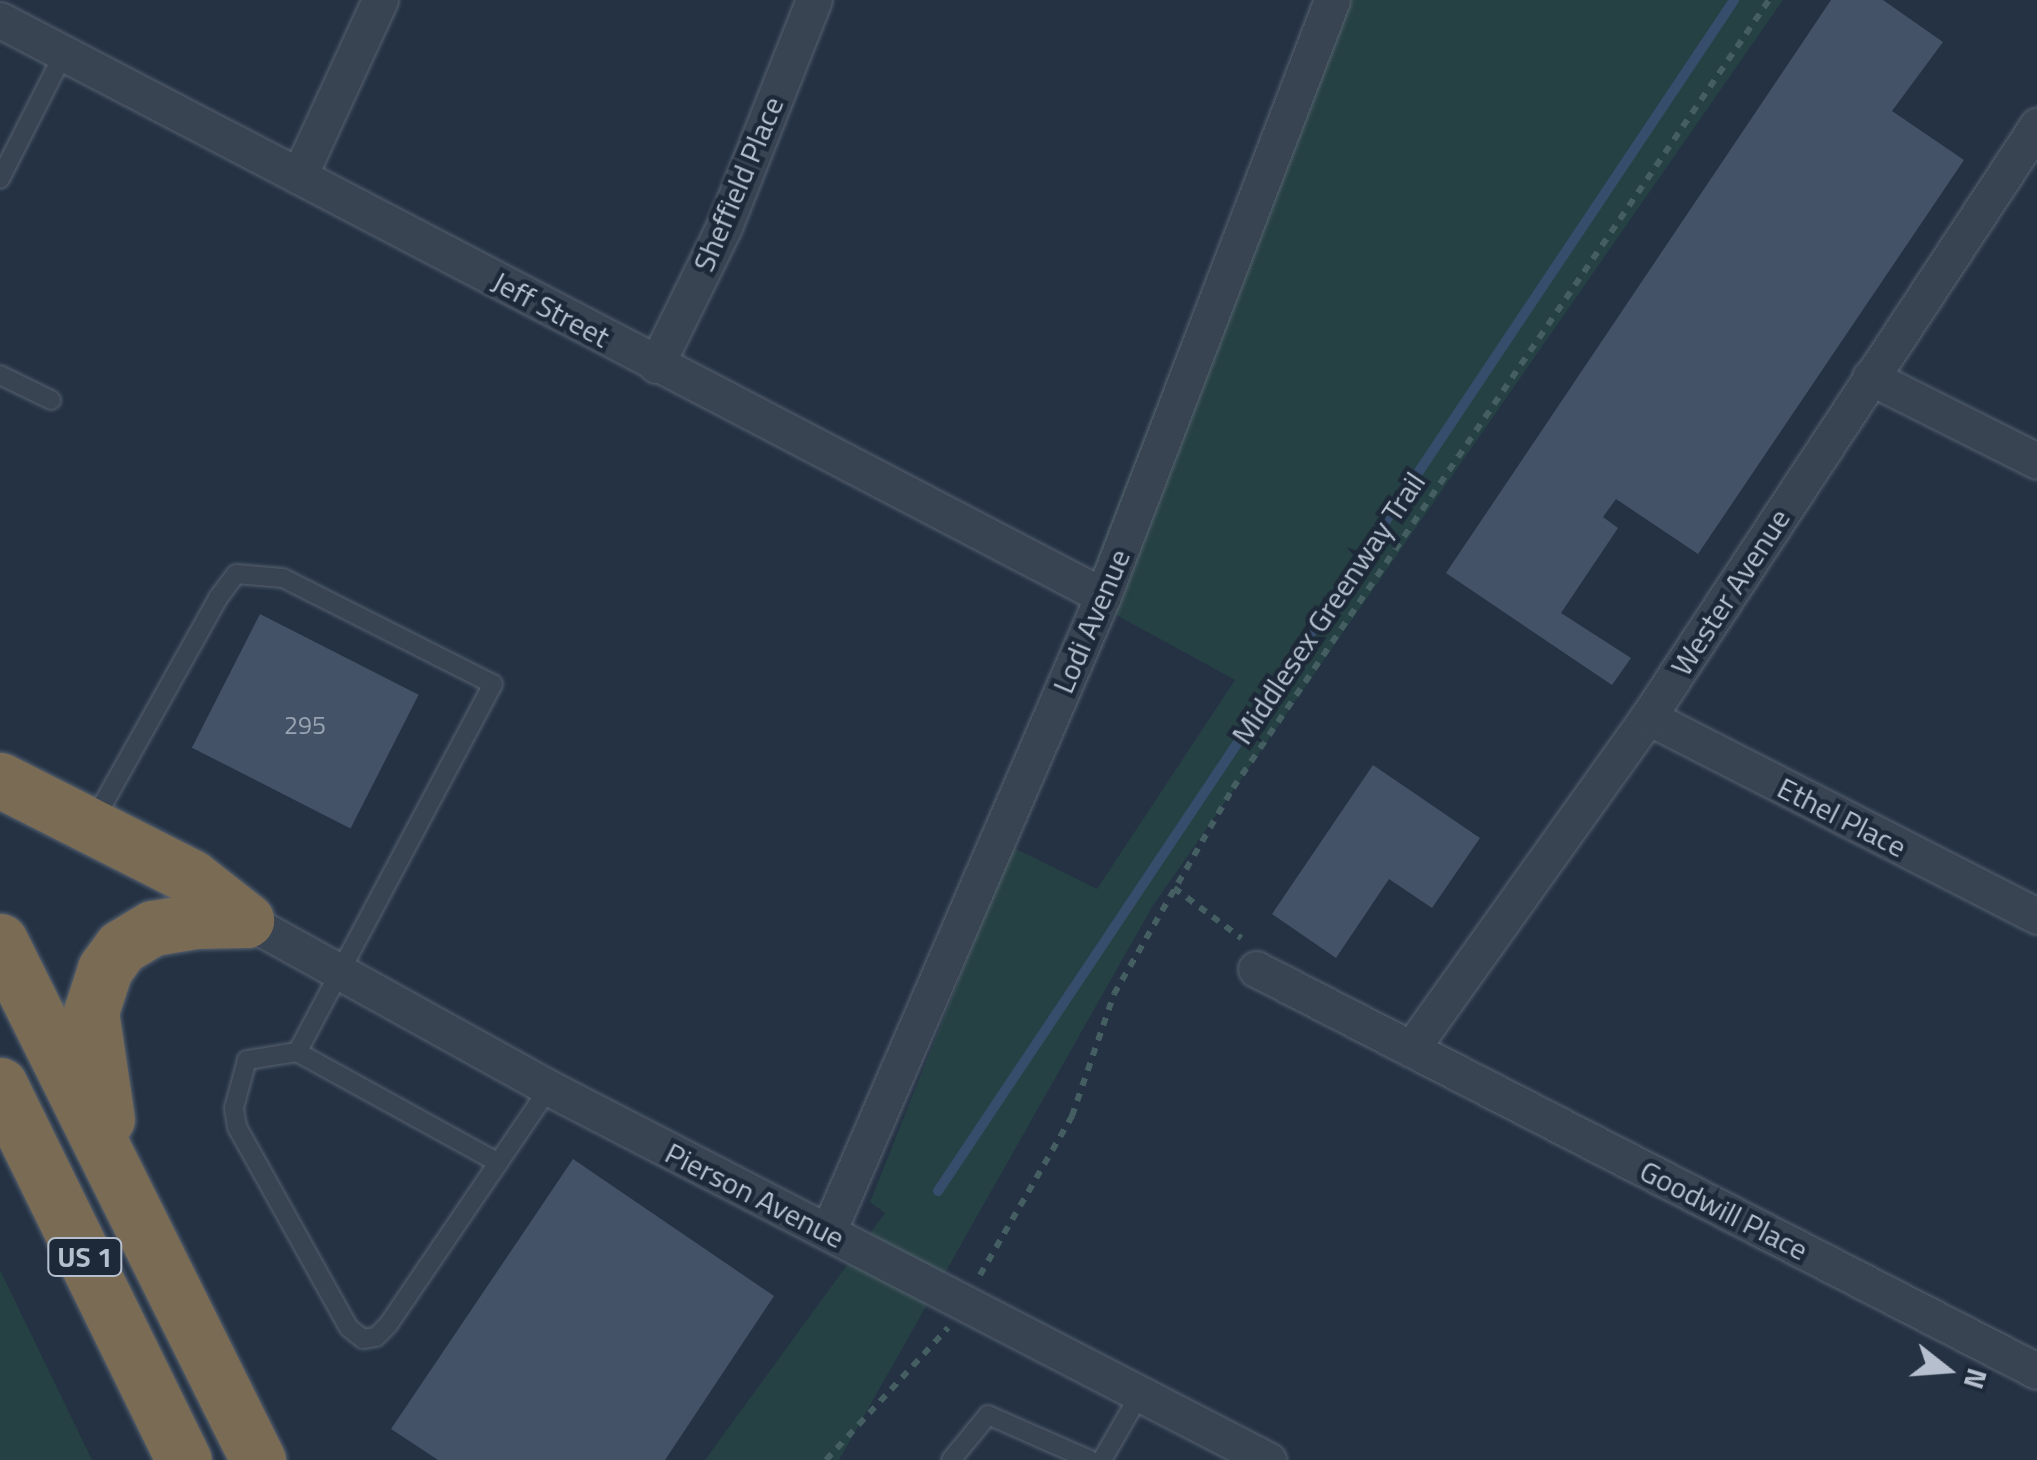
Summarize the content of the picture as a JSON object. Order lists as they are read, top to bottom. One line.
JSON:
{"streets":{"highway":["US 1"],"street":["Sheffield Place","Jeff Street","Wester Avenue","Lodi Avenue","Ethel Place","Pierson Avenue","Goodwill Place"],"path":["Middlesex Greenway Trail"]},"crossings":[["Sheffield Place","Jeff Street"],["Jeff Street","Lodi Avenue"],["Wester Avenue","Ethel Place"],["Wester Avenue","Goodwill Place"],["Lodi Avenue","Pierson Avenue"]],"house_numbers":["295"],"north":"right"}
